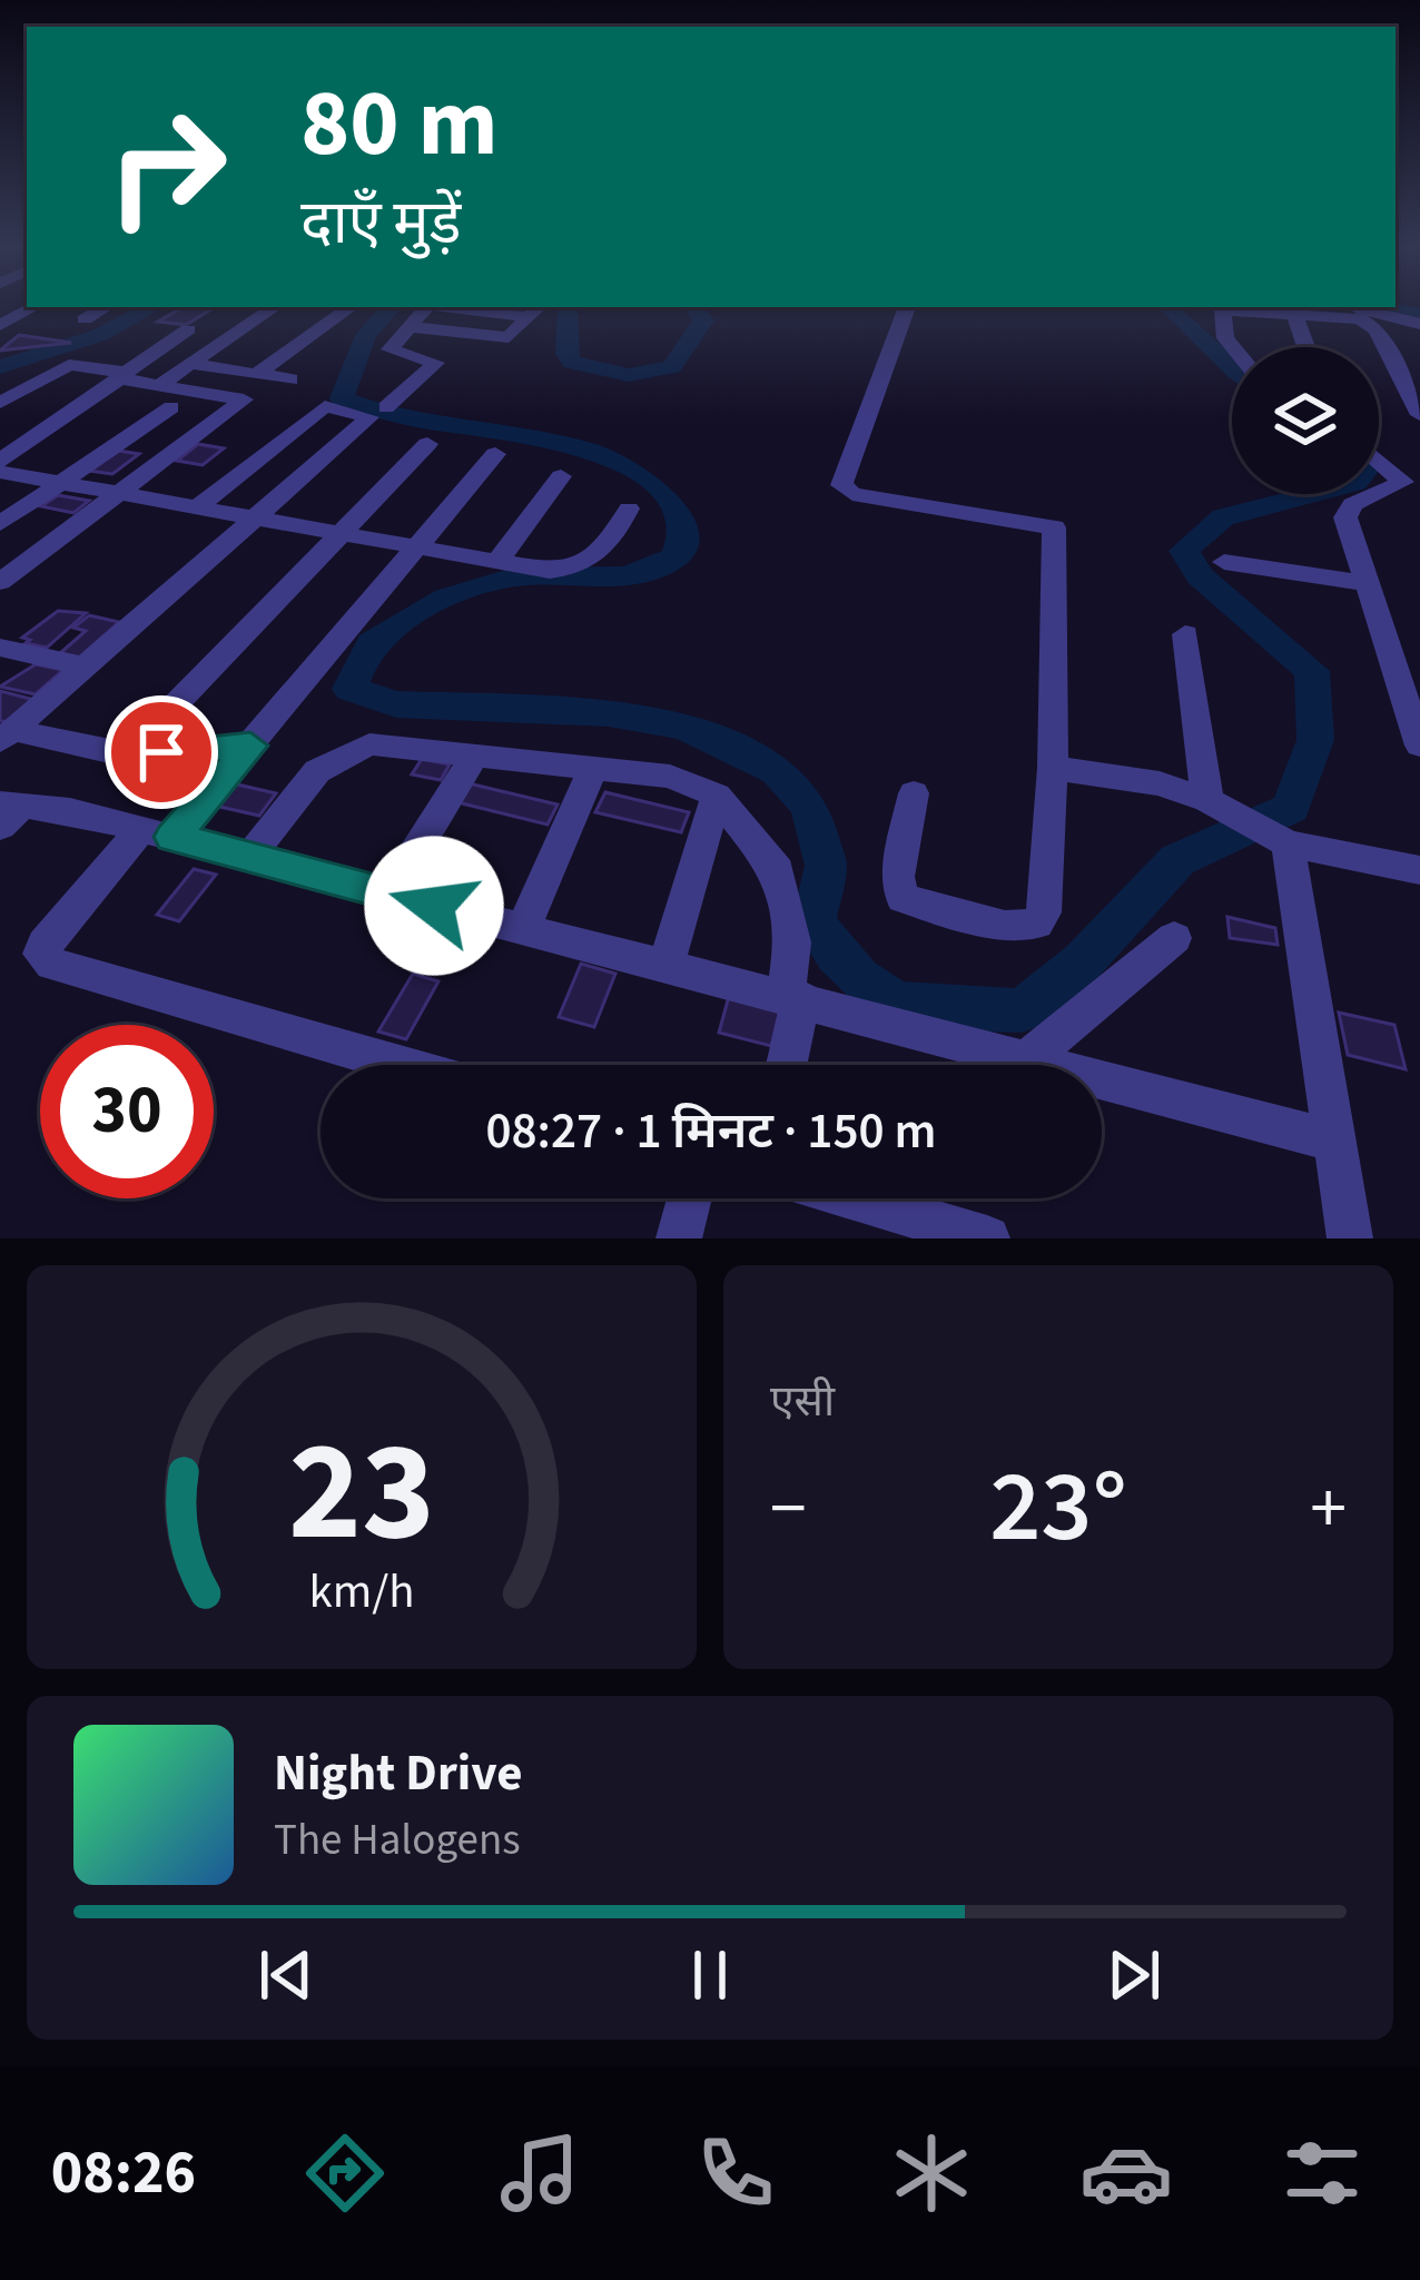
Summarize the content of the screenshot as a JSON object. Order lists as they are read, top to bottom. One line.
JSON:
{"page":{"turn":["80 m","दाएँ मुड़ें"],"limit":"30","trip":"08:27 · 1 मिनट · 150 m","tile":"एसी","heat":["−","23°","+"],"song":["Night Drive","The Halogens"],"tabs":"08:26","gauge":["23","km/h"]}}
